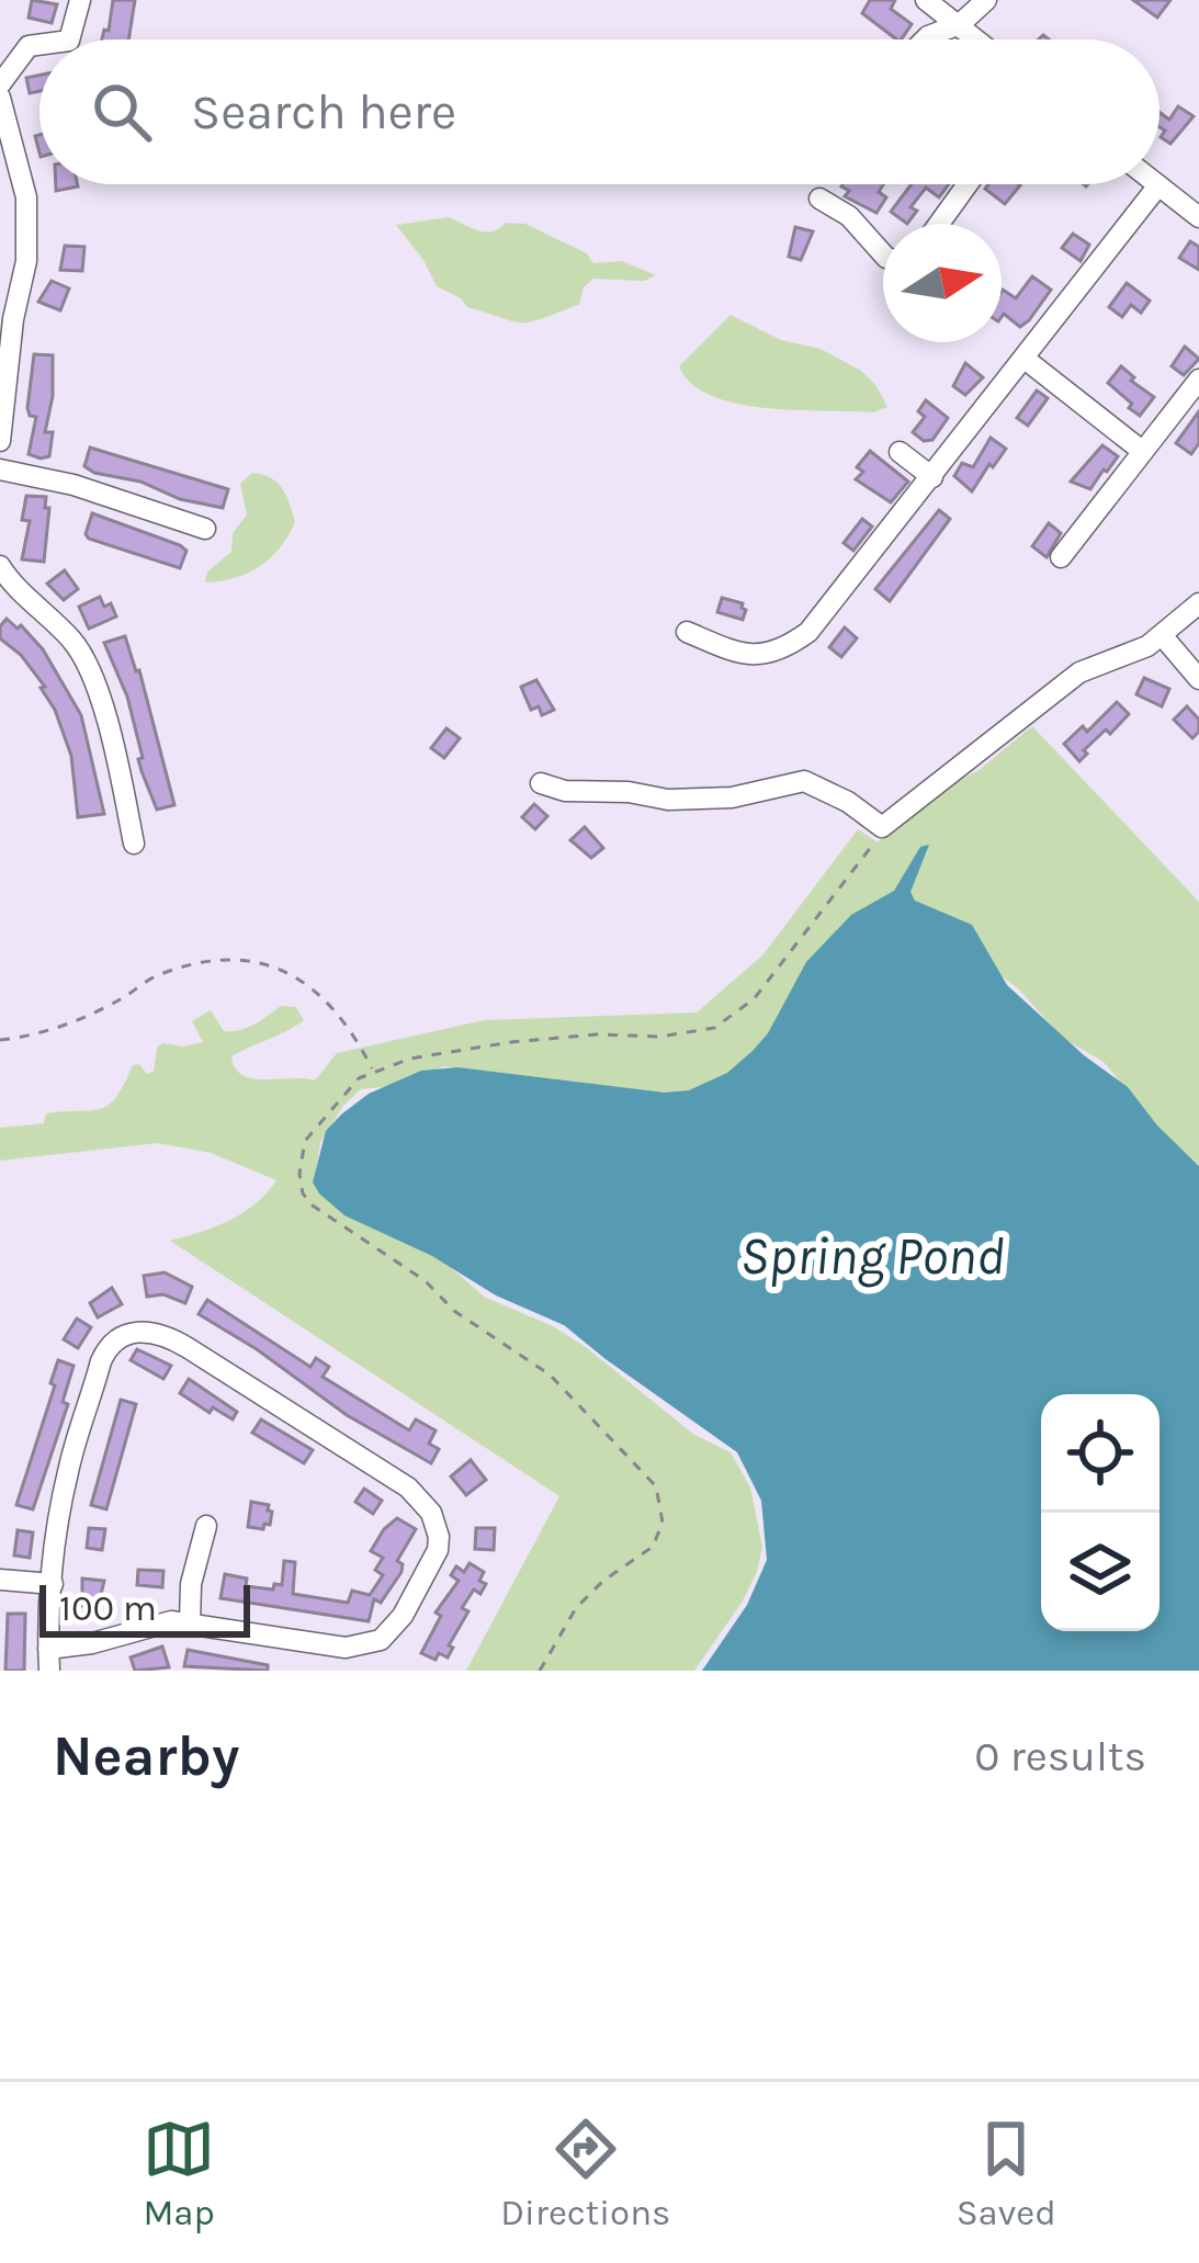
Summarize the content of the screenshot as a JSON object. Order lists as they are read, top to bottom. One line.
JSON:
{"water":["Spring Pond"],"scale_bar":"100 m","north":"right","page":{"search":"Search here","scale":"100 m","heading":["Nearby","0 results"],"nav":["Map","Directions","Saved"]}}
